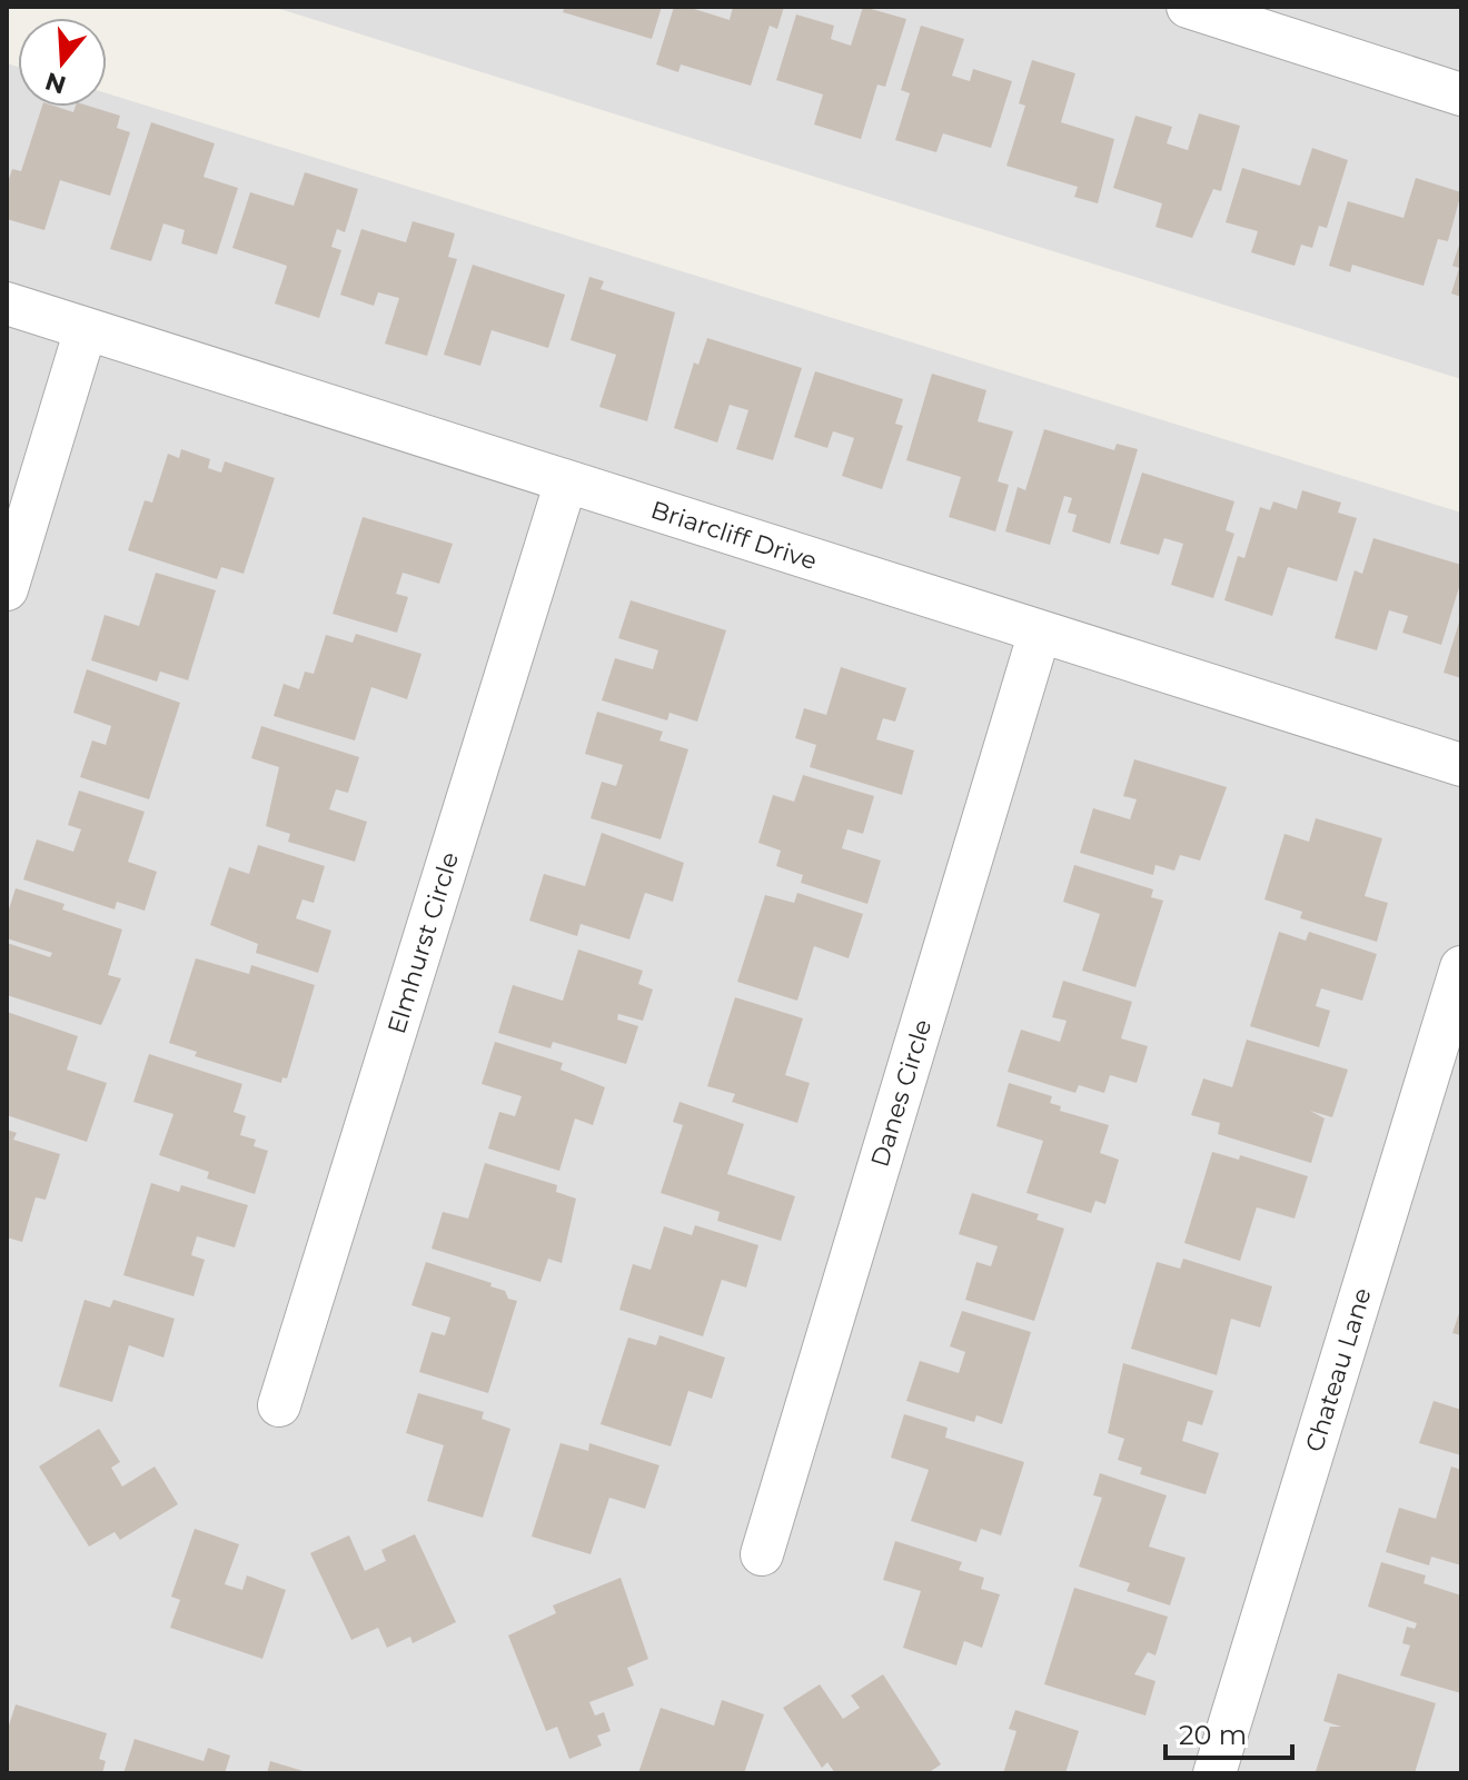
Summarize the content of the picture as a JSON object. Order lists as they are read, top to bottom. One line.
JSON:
{"streets":{"street":["Briarcliff Drive","Elmhurst Circle","Danes Circle","Chateau Lane"]},"crossings":[["Briarcliff Drive","Elmhurst Circle"],["Briarcliff Drive","Danes Circle"]],"scale_bar":"20 m","north":"bottom"}
